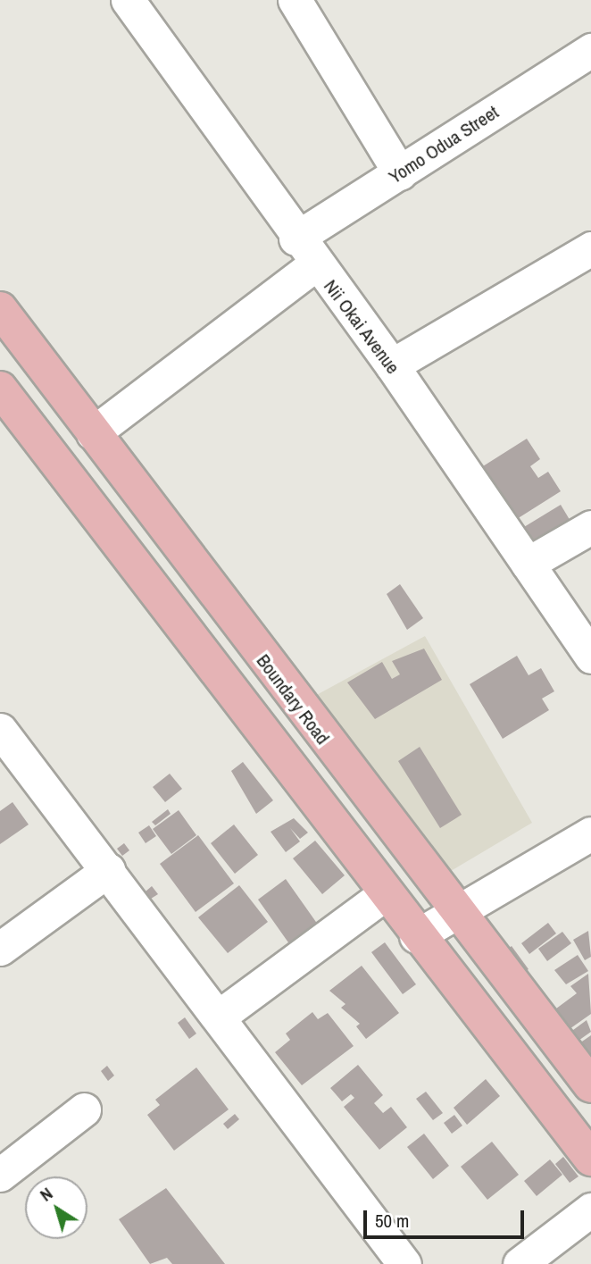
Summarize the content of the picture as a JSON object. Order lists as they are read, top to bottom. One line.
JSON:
{"streets":{"main road":["Boundary Road"],"street":["Yomo Odua Street","Nii Okai Avenue"]},"crossings":[["Yomo Odua Street","Nii Okai Avenue"]],"scale_bar":"50 m","north":"top left"}
